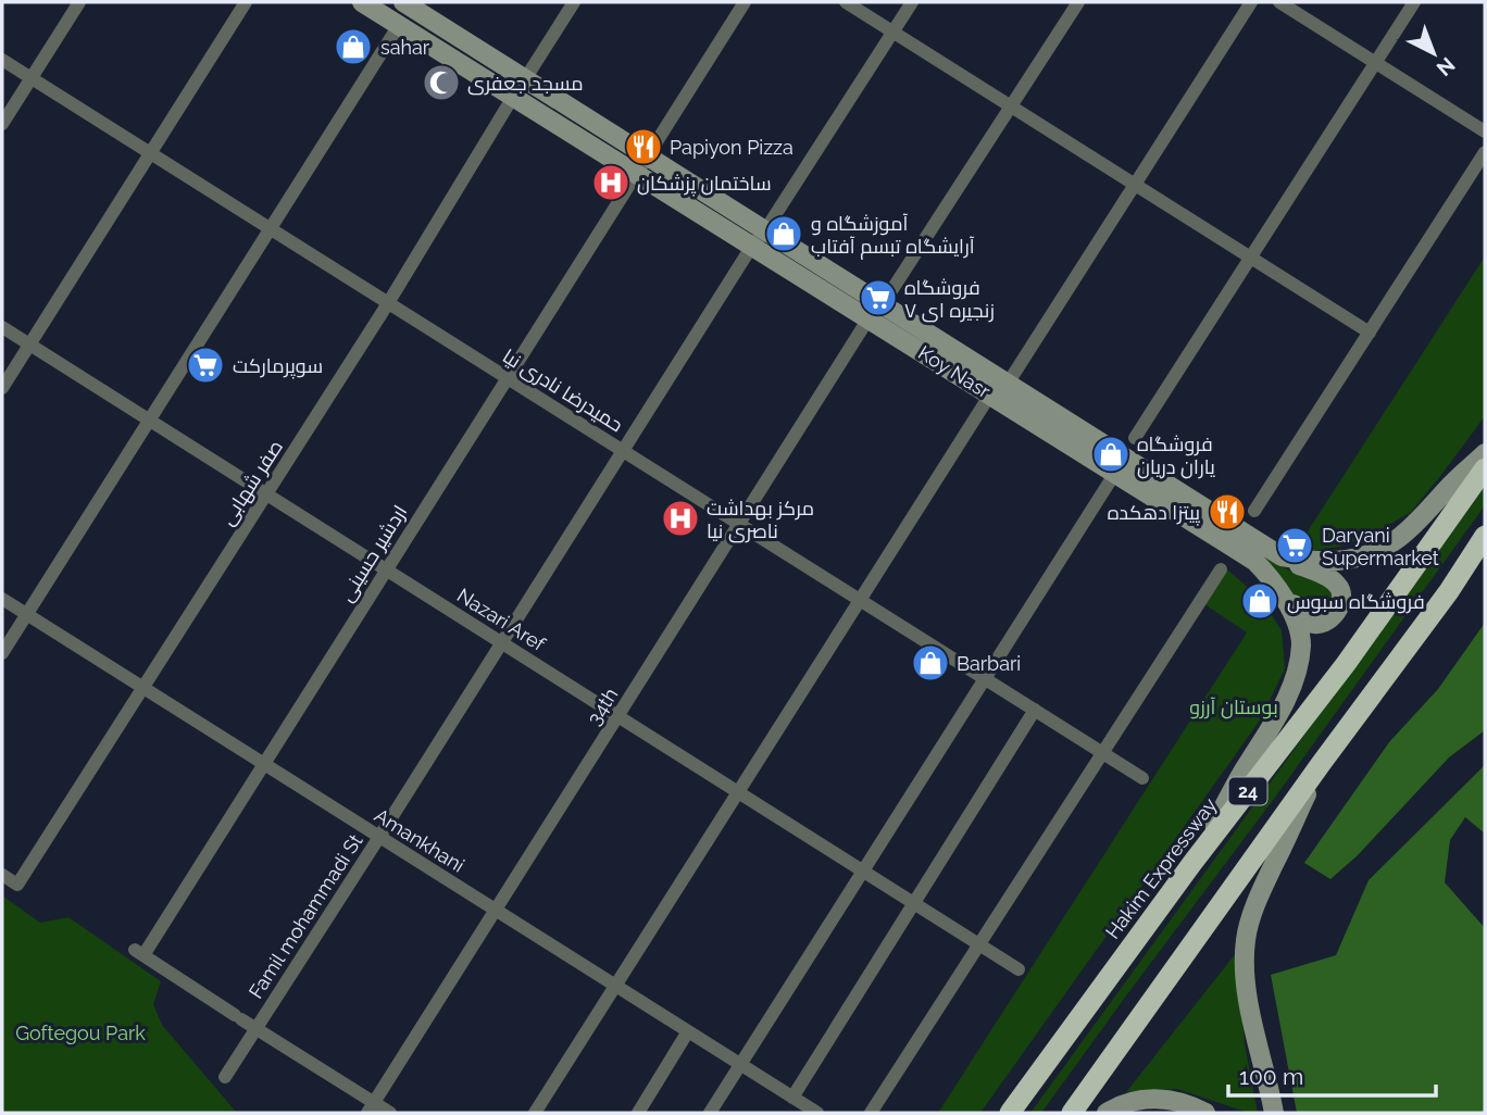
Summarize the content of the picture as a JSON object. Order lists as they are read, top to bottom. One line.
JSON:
{"streets":{"highway":["24","Hakim Expressway"],"main road":["Koy Nasr"],"street":["حمیدرضا نادری نیا","صفر شهابی","اردشیر حسینی","Nazari Aref","34th","Amankhani","Famil mohammadi St"]},"crossings":[["Koy Nasr","صفر شهابی"],["Koy Nasr","اردشیر حسینی"],["Koy Nasr","34th"],["Koy Nasr","Hakim Expressway"],["Koy Nasr","Famil mohammadi St"],["حمیدرضا نادری نیا","صفر شهابی"],["حمیدرضا نادری نیا","اردشیر حسینی"],["حمیدرضا نادری نیا","34th"],["حمیدرضا نادری نیا","Famil mohammadi St"],["صفر شهابی","Nazari Aref"],["صفر شهابی","Amankhani"],["اردشیر حسینی","Nazari Aref"],["اردشیر حسینی","Amankhani"],["اردشیر حسینی","Famil mohammadi St"],["Nazari Aref","34th"],["Nazari Aref","Famil mohammadi St"],["34th","Amankhani"],["Amankhani","Famil mohammadi St"]],"parks":["بوستان آرزو","Goftegou Park"],"places":{"shop":["sahar","آموزشگاه و آرایشگاه تبسم آفتاب","فروشگاه یاران دریان","فروشگاه سبوس","Barbari"],"mosque":["مسجد جعفری"],"restaurant":["Papiyon Pizza","پیتزا دهکده"],"hospital":["ساختمان پزشکان","مرکز بهداشت ناصری نیا"],"supermarket":["فروشگاه زنجیره ای ۷","سوپرمارکت","Daryani Supermarket"]},"scale_bar":"100 m","north":"bottom right"}
